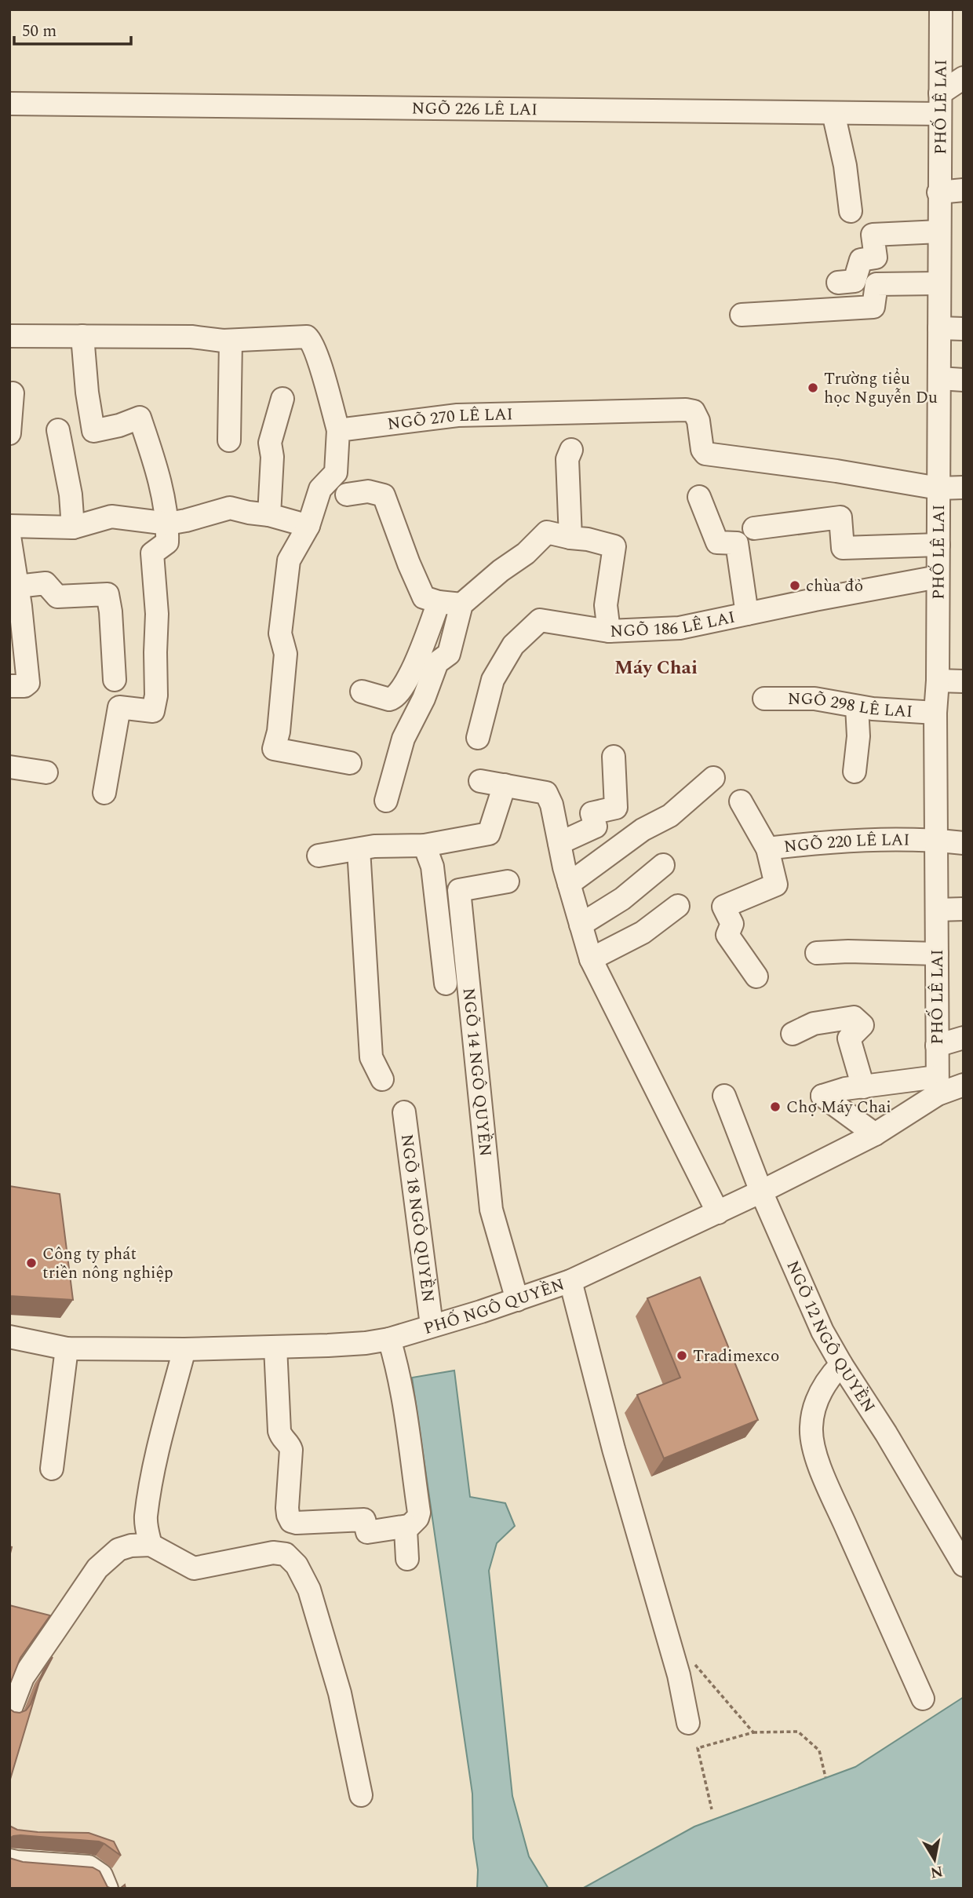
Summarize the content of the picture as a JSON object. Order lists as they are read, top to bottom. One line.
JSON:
{"streets":{"street":["PHỐ LÊ LAI","NGÕ 226 LÊ LAI","NGÕ 270 LÊ LAI","NGÕ 186 LÊ LAI","NGÕ 298 LÊ LAI","NGÕ 220 LÊ LAI","NGÕ 14 NGÔ QUYỀN","NGÕ 18 NGÔ QUYỀN","PHỐ NGÔ QUYỀN","NGÕ 12 NGÔ QUYỀN"]},"crossings":[["PHỐ LÊ LAI","NGÕ 226 LÊ LAI"],["PHỐ LÊ LAI","NGÕ 270 LÊ LAI"],["PHỐ LÊ LAI","NGÕ 186 LÊ LAI"],["PHỐ LÊ LAI","NGÕ 298 LÊ LAI"],["PHỐ LÊ LAI","NGÕ 220 LÊ LAI"],["PHỐ LÊ LAI","PHỐ NGÔ QUYỀN"],["NGÕ 14 NGÔ QUYỀN","PHỐ NGÔ QUYỀN"],["NGÕ 18 NGÔ QUYỀN","PHỐ NGÔ QUYỀN"],["PHỐ NGÔ QUYỀN","NGÕ 12 NGÔ QUYỀN"]],"districts":["Máy Chai"],"places":["Trường tiểu học Nguyễn Du","chùa đỏ","Chợ Máy Chai","Công ty phát triền nông nghiệp","Tradimexco"],"scale_bar":"50 m","north":"bottom"}
